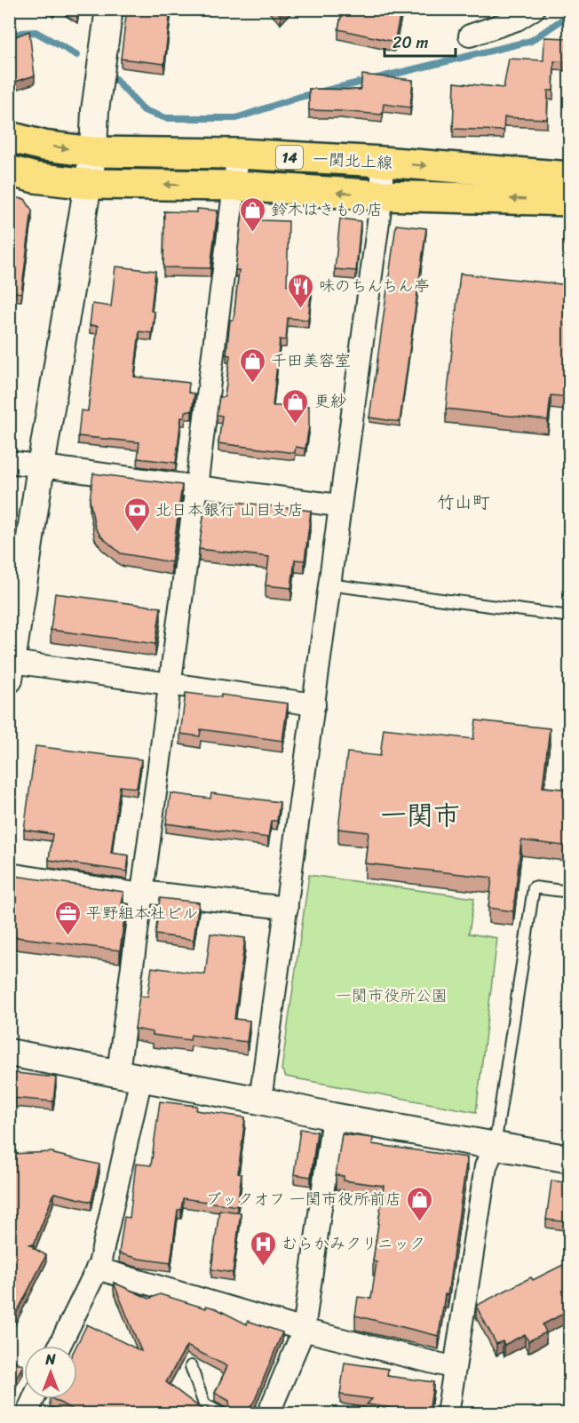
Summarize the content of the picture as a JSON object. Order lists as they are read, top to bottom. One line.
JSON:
{"streets":{"main road":["14","一関北上線"]},"districts":["竹山町","一関市"],"parks":["一関市役所公園"],"places":{"shop":["鈴木はきもの店","千田美容室","更紗","ブックオフ 一関市役所前店"],"restaurant":["味のちんちん亭"],"bank":["北日本銀行 山目支店"],"office":["平野組本社ビル"],"hospital":["むらかみクリニック"]},"scale_bar":"20 m","north":"top"}
